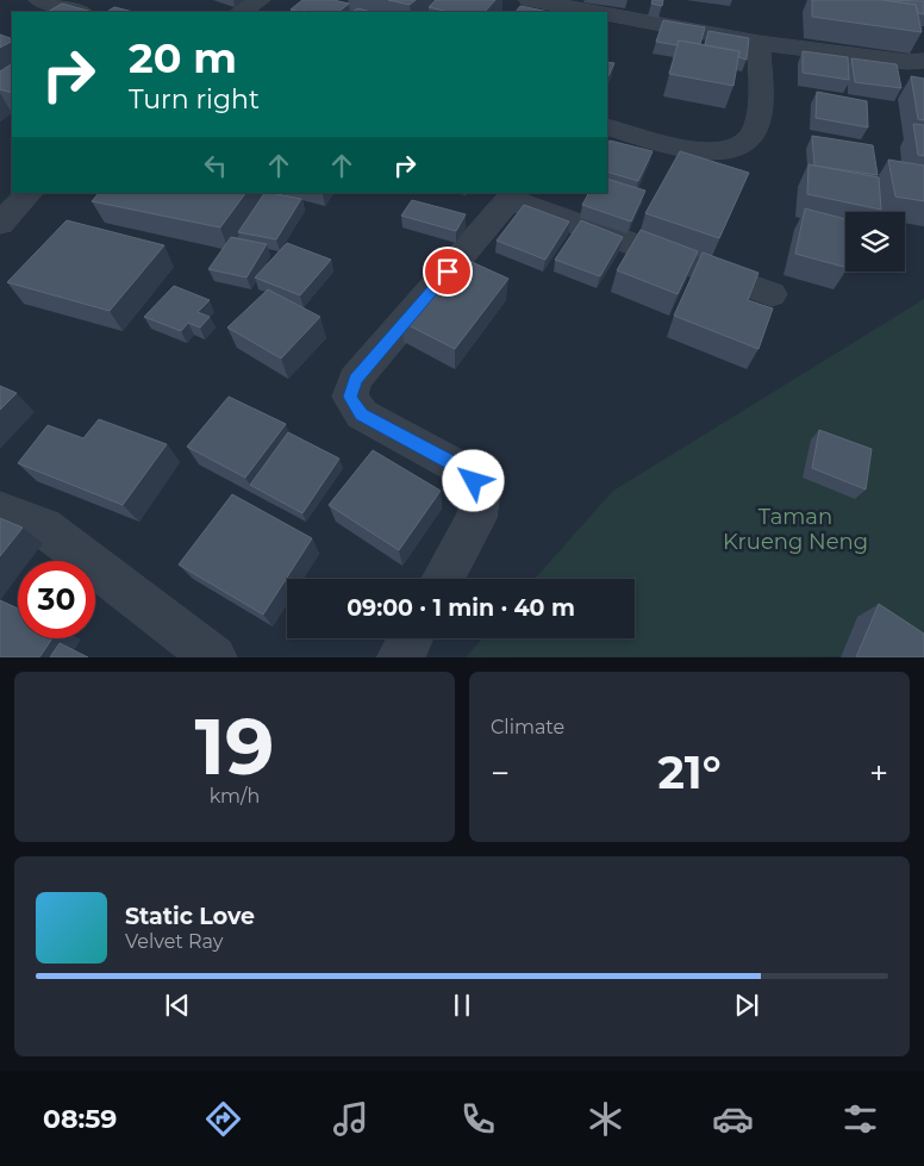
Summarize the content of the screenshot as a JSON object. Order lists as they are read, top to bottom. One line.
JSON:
{"parks":["Taman Krueng Neng"],"page":{"turn":["20 m","Turn right"],"limit":"30","trip":"09:00 · 1 min · 40 m","tile":[["19","km/h"],"Climate"],"heat":["−","21°","+"],"song":["Static Love","Velvet Ray"],"tabs":"08:59"}}
